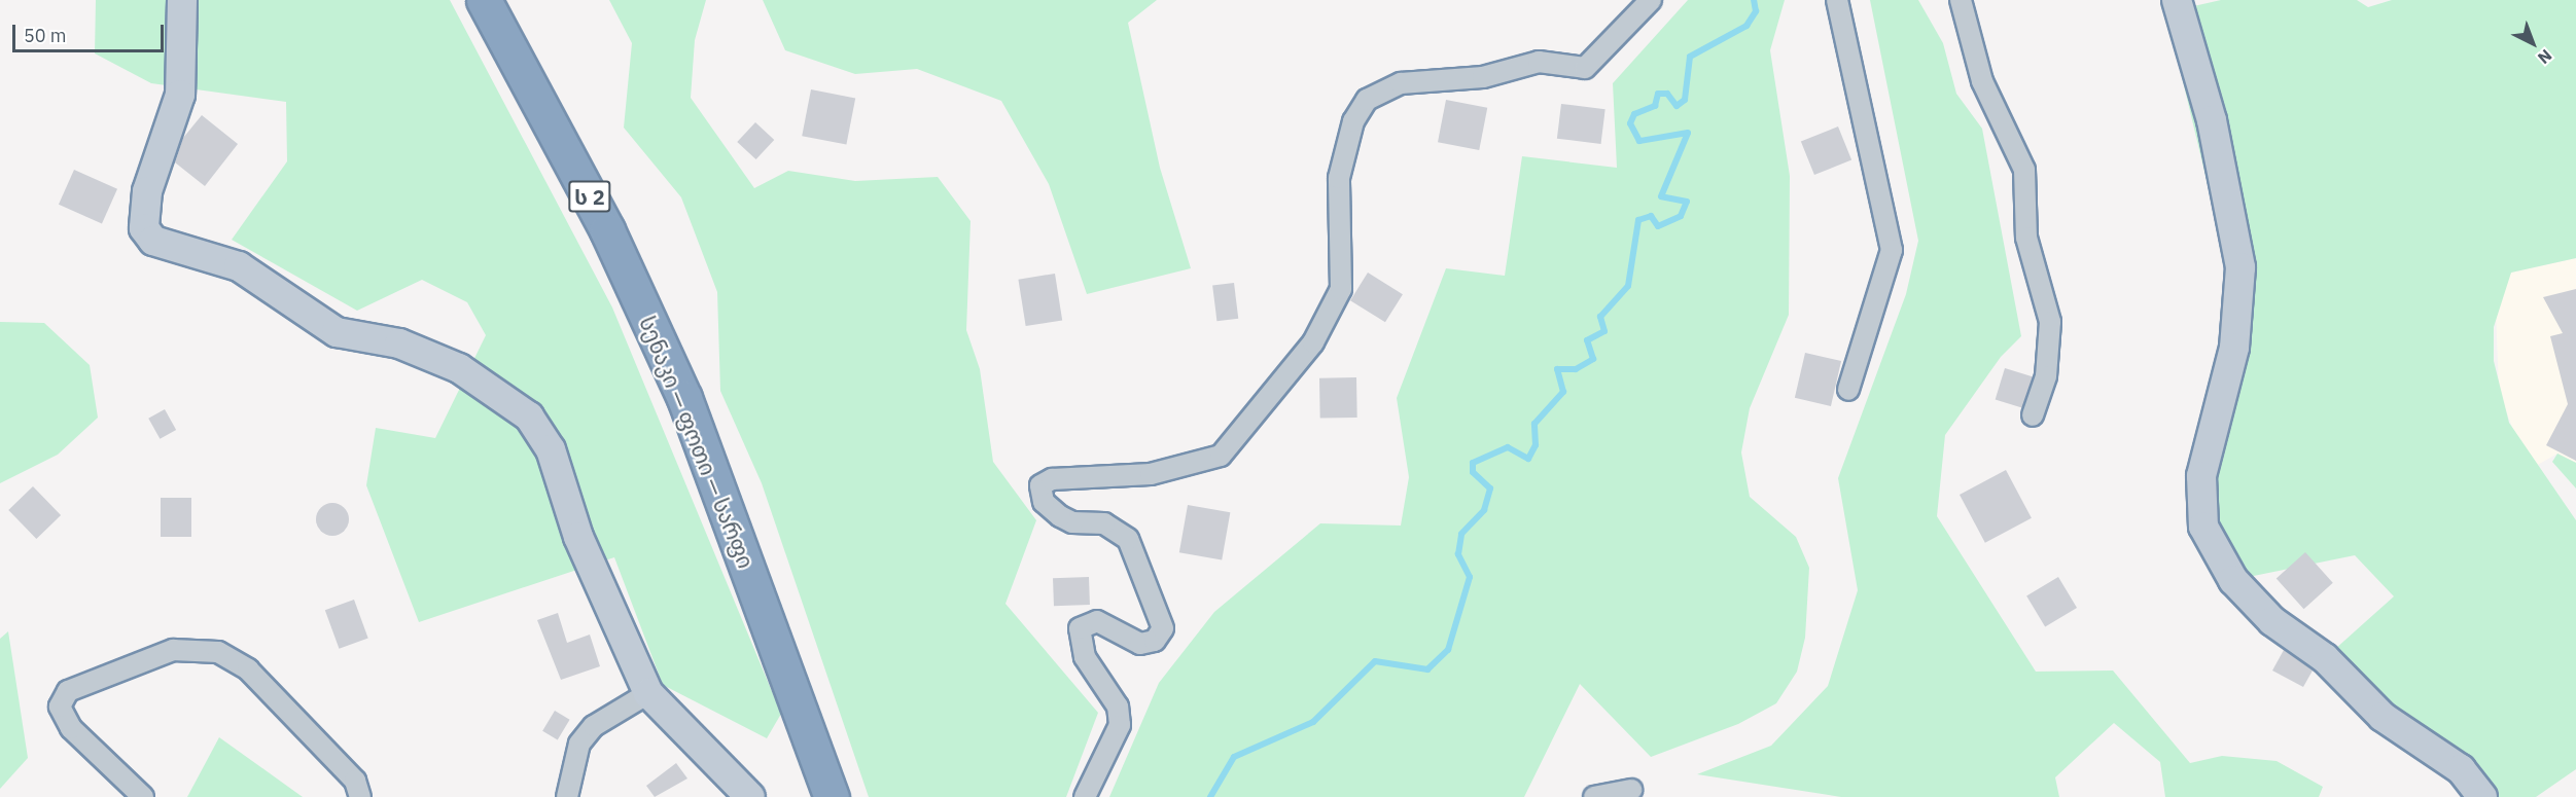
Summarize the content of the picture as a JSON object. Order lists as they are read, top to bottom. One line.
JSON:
{"streets":{"highway":["ს 2","სენაკი — ფოთი — სარფი"]},"scale_bar":"50 m","north":"bottom right"}
